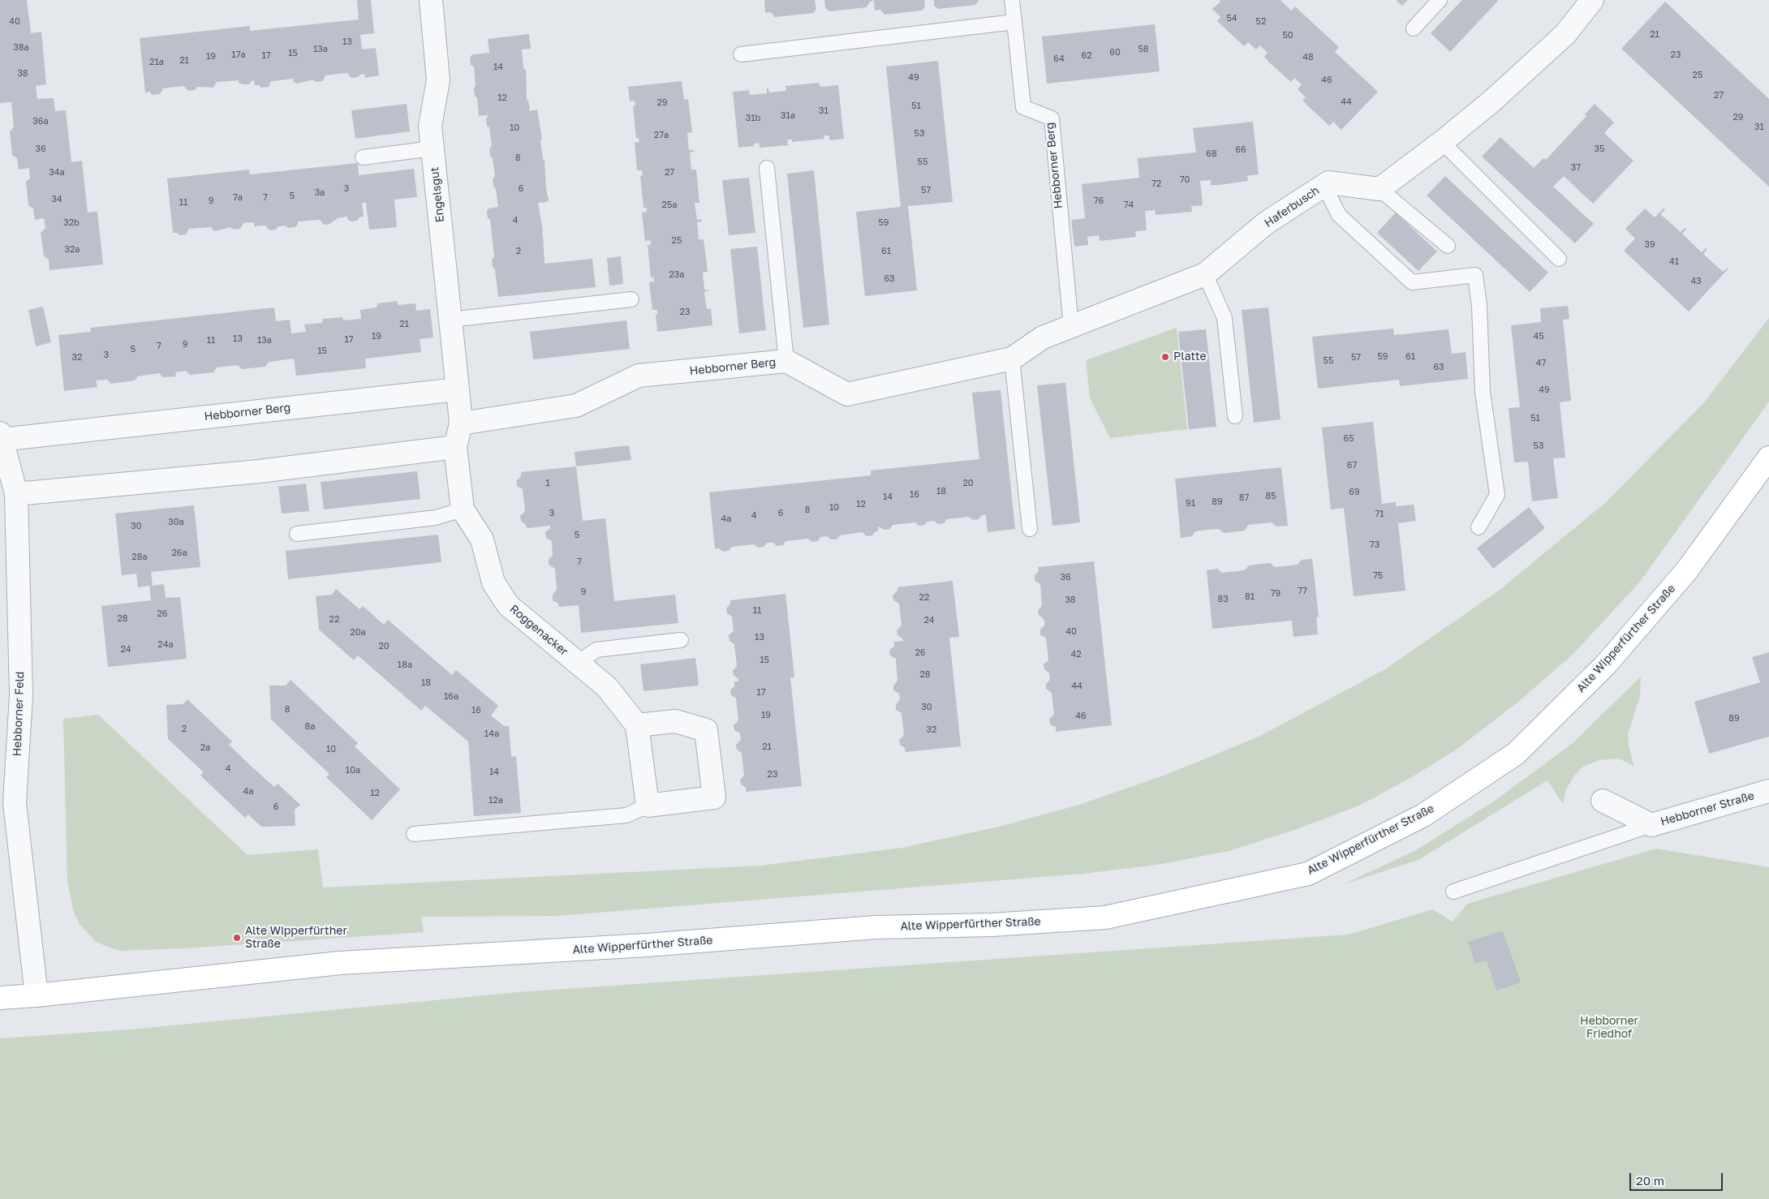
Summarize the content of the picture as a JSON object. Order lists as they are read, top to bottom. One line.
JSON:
{"streets":{"main road":["Alte Wipperfürther Straße"],"street":["Hebborner Berg","Engelsgut","Haferbusch","Roggenacker","Hebborner Feld","Hebborner Straße"]},"crossings":[["Hebborner Berg","Engelsgut"],["Hebborner Berg","Haferbusch"],["Hebborner Berg","Hebborner Feld"],["Alte Wipperfürther Straße","Hebborner Feld"]],"parks":["Hebborner Friedhof"],"places":["Platte","Alte Wipperfürther Straße"],"house_numbers":["54","40","52","21","50","13","38a","13a","58","60","15","17a","23","17","62","19","48","64","21","21a","14","38","25","49","46","27","12","44","29","51","31","31a","29","31b","36a","31","10","53","27a","36","35","66","68","8","55","37","34a","27","70","72","3","6","57","3a","5","7a","7","34","9","76","11","25a","74","4","32b","59","25","39","32a","2","61","41","23a","63","43","23","21","19","45","13","17","11","13a","9","7","5","15","3","59","61","32","57","55","47","63","49","51","65","53","67","1","20","18","69","16","85","14","87","89","91","12","10","8","3","6","71","4","4a","30a","30","5","73","26a","28a","7","75","36","77","9","79","81","22","83","38","11","26","28","22","24","40","20a","13","24a","20","24","26","42","15","18a","28","18","44","17","16a","30","8","16","19","46","89","8a","2","32","14a","21","2a","10","4","10a","14","23","4a","12","12a","6"],"scale_bar":"20 m"}
